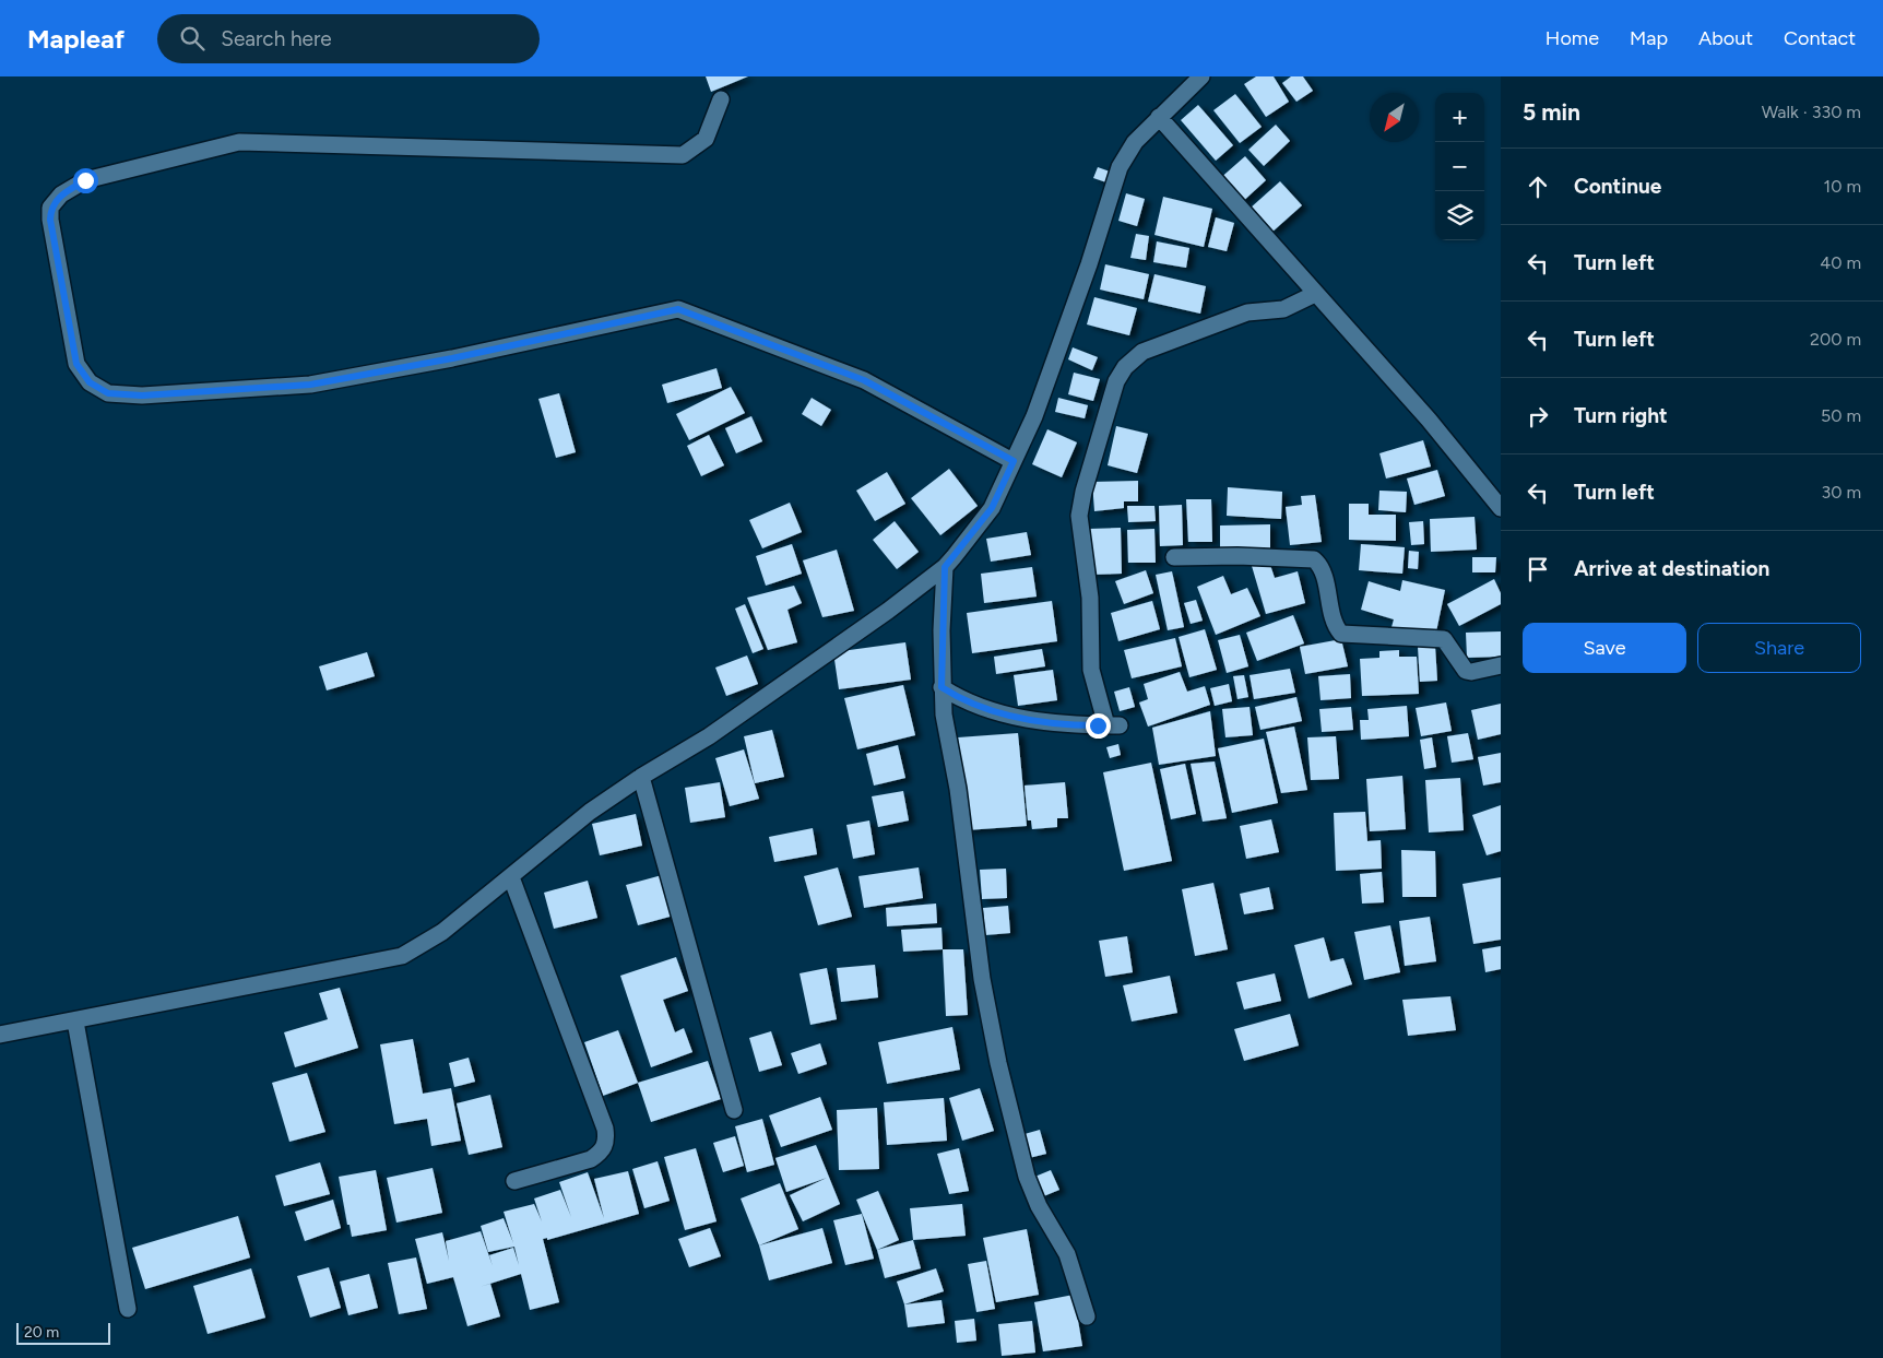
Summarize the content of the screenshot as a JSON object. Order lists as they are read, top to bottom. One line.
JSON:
{"scale_bar":"20 m","north":"bottom left","page":{"header":"Mapleaf","search":"Search here","nav":["Home","Map","About","Contact"],"heading":["5 min","Walk · 330 m"],"map_buttons":["+","−"],"list":[["Continue","10 m"],["Turn left","40 m"],["Turn left","200 m"],["Turn right","50 m"],["Turn left","30 m"],"Arrive at destination"],"buttons":["Save","Share"],"scale":"20 m"}}
